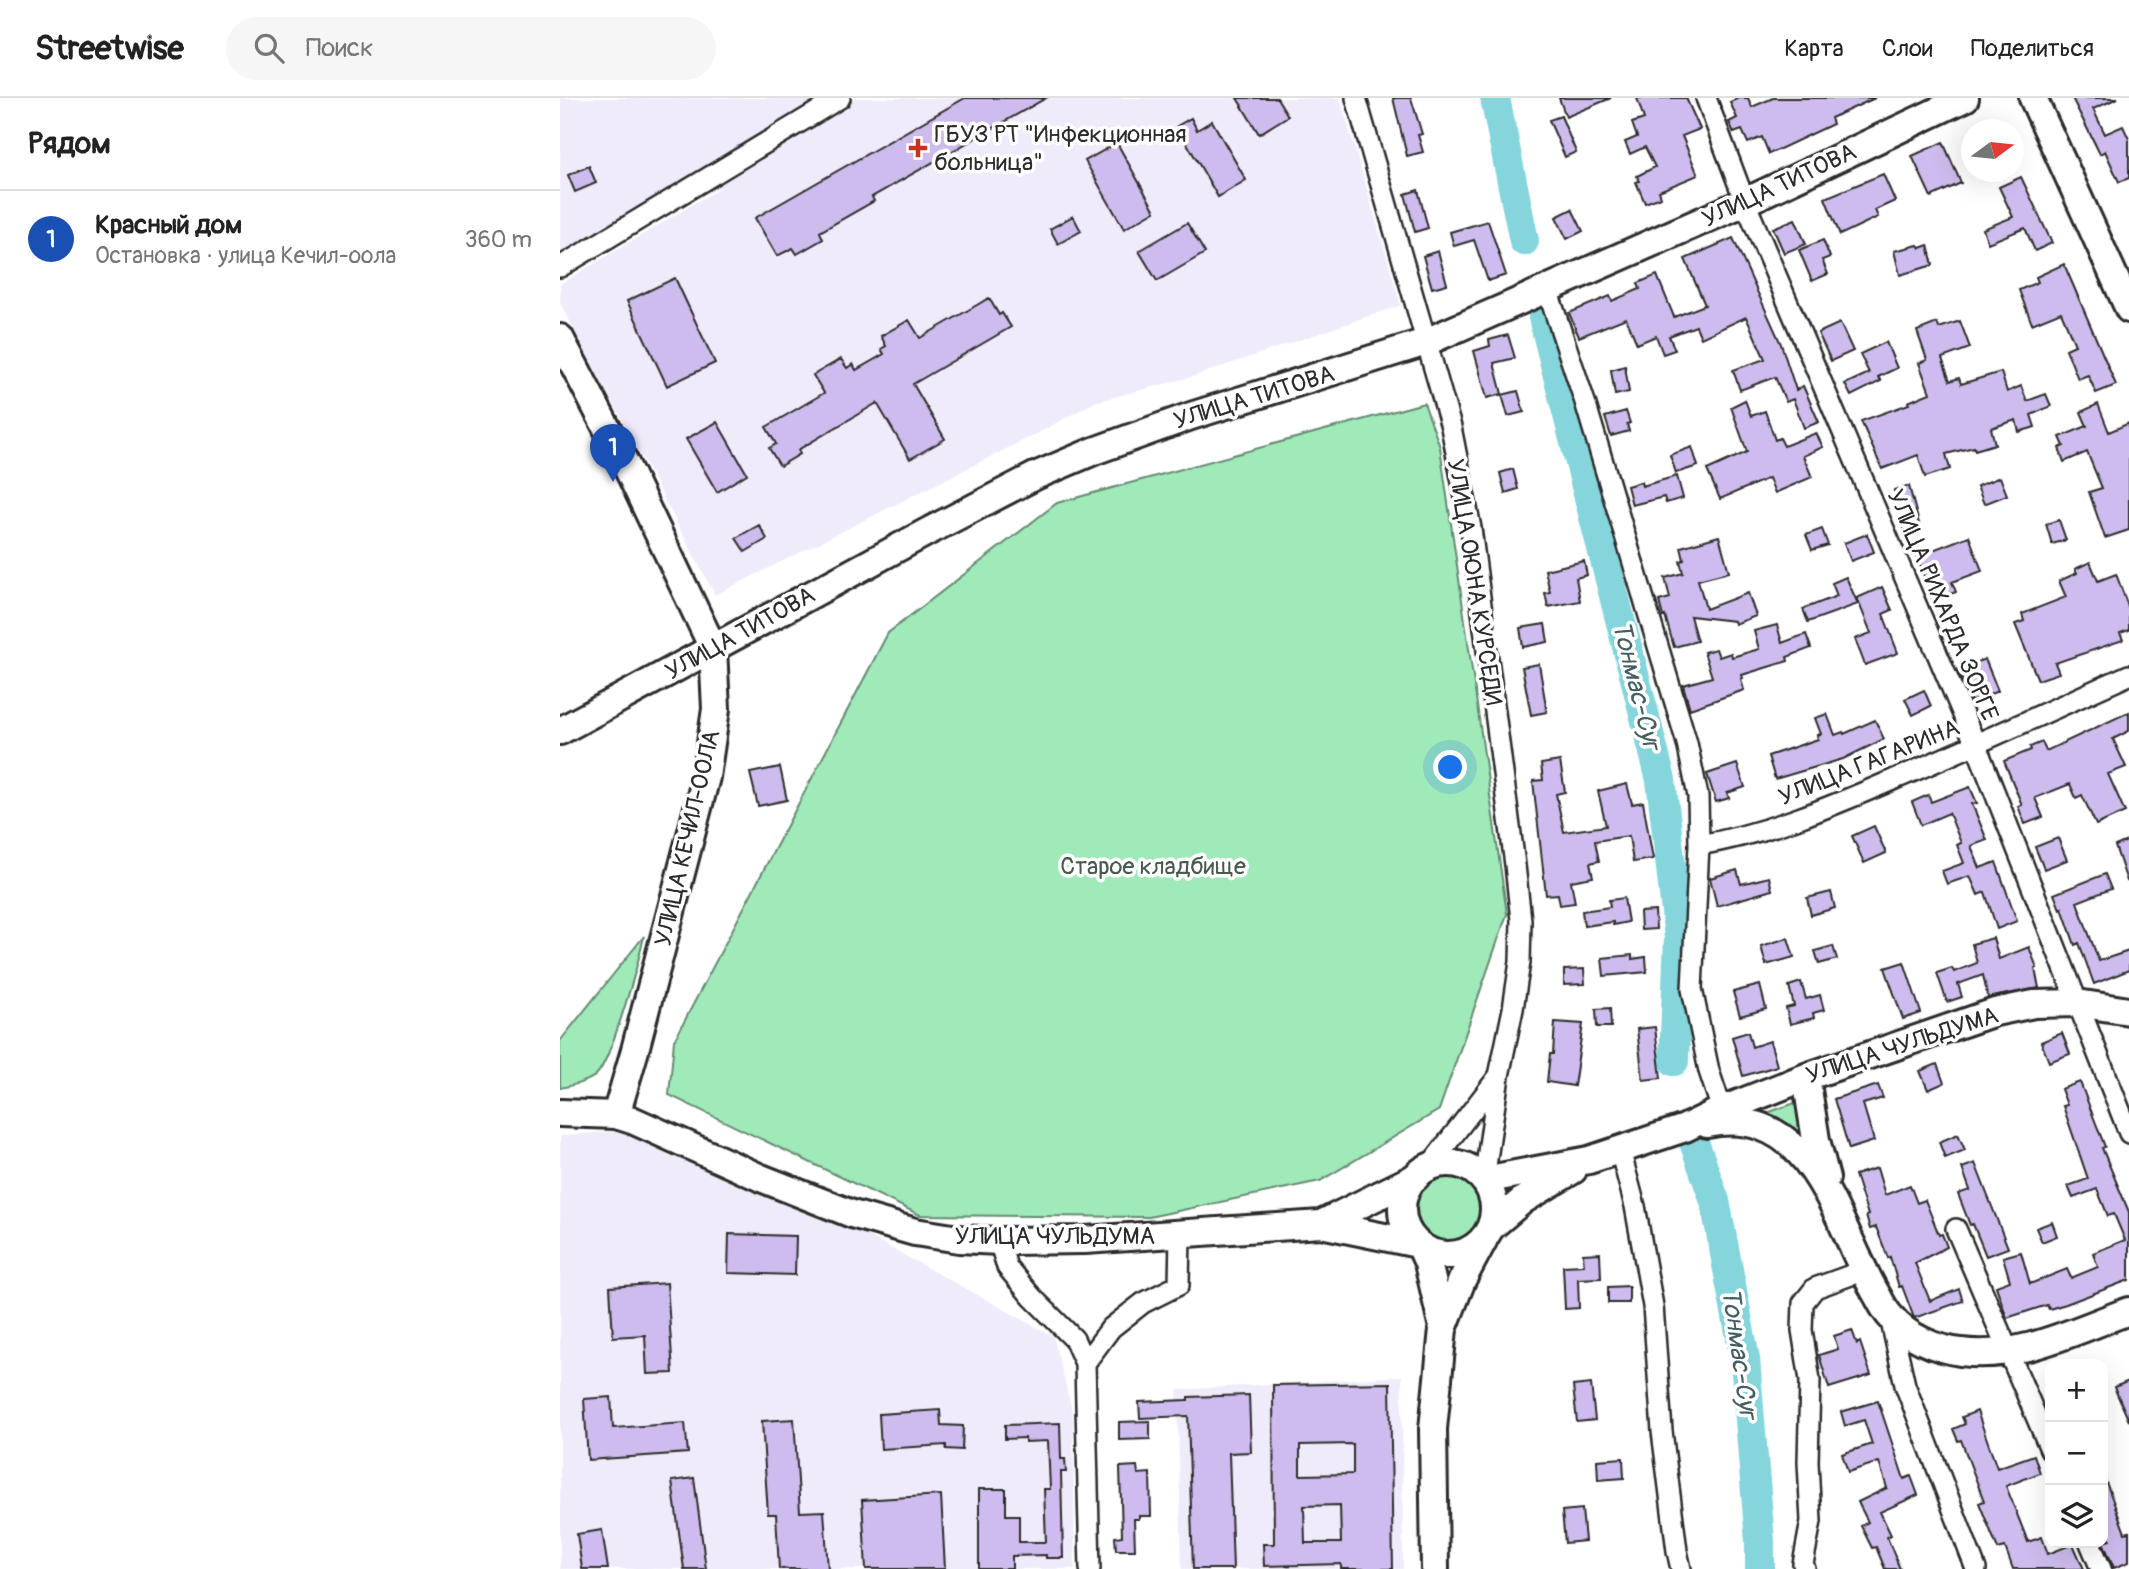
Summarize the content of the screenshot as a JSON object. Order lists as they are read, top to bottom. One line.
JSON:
{"streets":{"main road":["УЛИЦА ТИТОВА","УЛИЦА КЕЧИЛ-ООЛА","УЛИЦА ЧУЛЬДУМА"],"street":["УЛИЦА ОЮНА КУРСЕДИ","УЛИЦА РИХАРДА ЗОРГЕ","УЛИЦА ГАГАРИНА"]},"crossings":[["УЛИЦА ТИТОВА","УЛИЦА ОЮНА КУРСЕДИ"],["УЛИЦА ТИТОВА","УЛИЦА РИХАРДА ЗОРГЕ"],["УЛИЦА ТИТОВА","УЛИЦА КЕЧИЛ-ООЛА"],["УЛИЦА ОЮНА КУРСЕДИ","УЛИЦА ЧУЛЬДУМА"],["УЛИЦА РИХАРДА ЗОРГЕ","УЛИЦА ГАГАРИНА"],["УЛИЦА РИХАРДА ЗОРГЕ","УЛИЦА ЧУЛЬДУМА"],["УЛИЦА КЕЧИЛ-ООЛА","УЛИЦА ЧУЛЬДУМА"]],"water":["Тонмас-Суг"],"parks":["Старое кладбище"],"places":{"health":["ГБУЗ РТ \"Инфекционная больница\""]},"north":"right","page":{"header":"Streetwise","search":"Поиск","nav":["Карта","Слои","Поделиться"],"heading":"Рядом","list":[{"mark":"1","name":"Красный дом","note":"Остановка · улица Кечил-оола","value":"360 m"}],"pins":"1","map_buttons":["+","−"]}}
